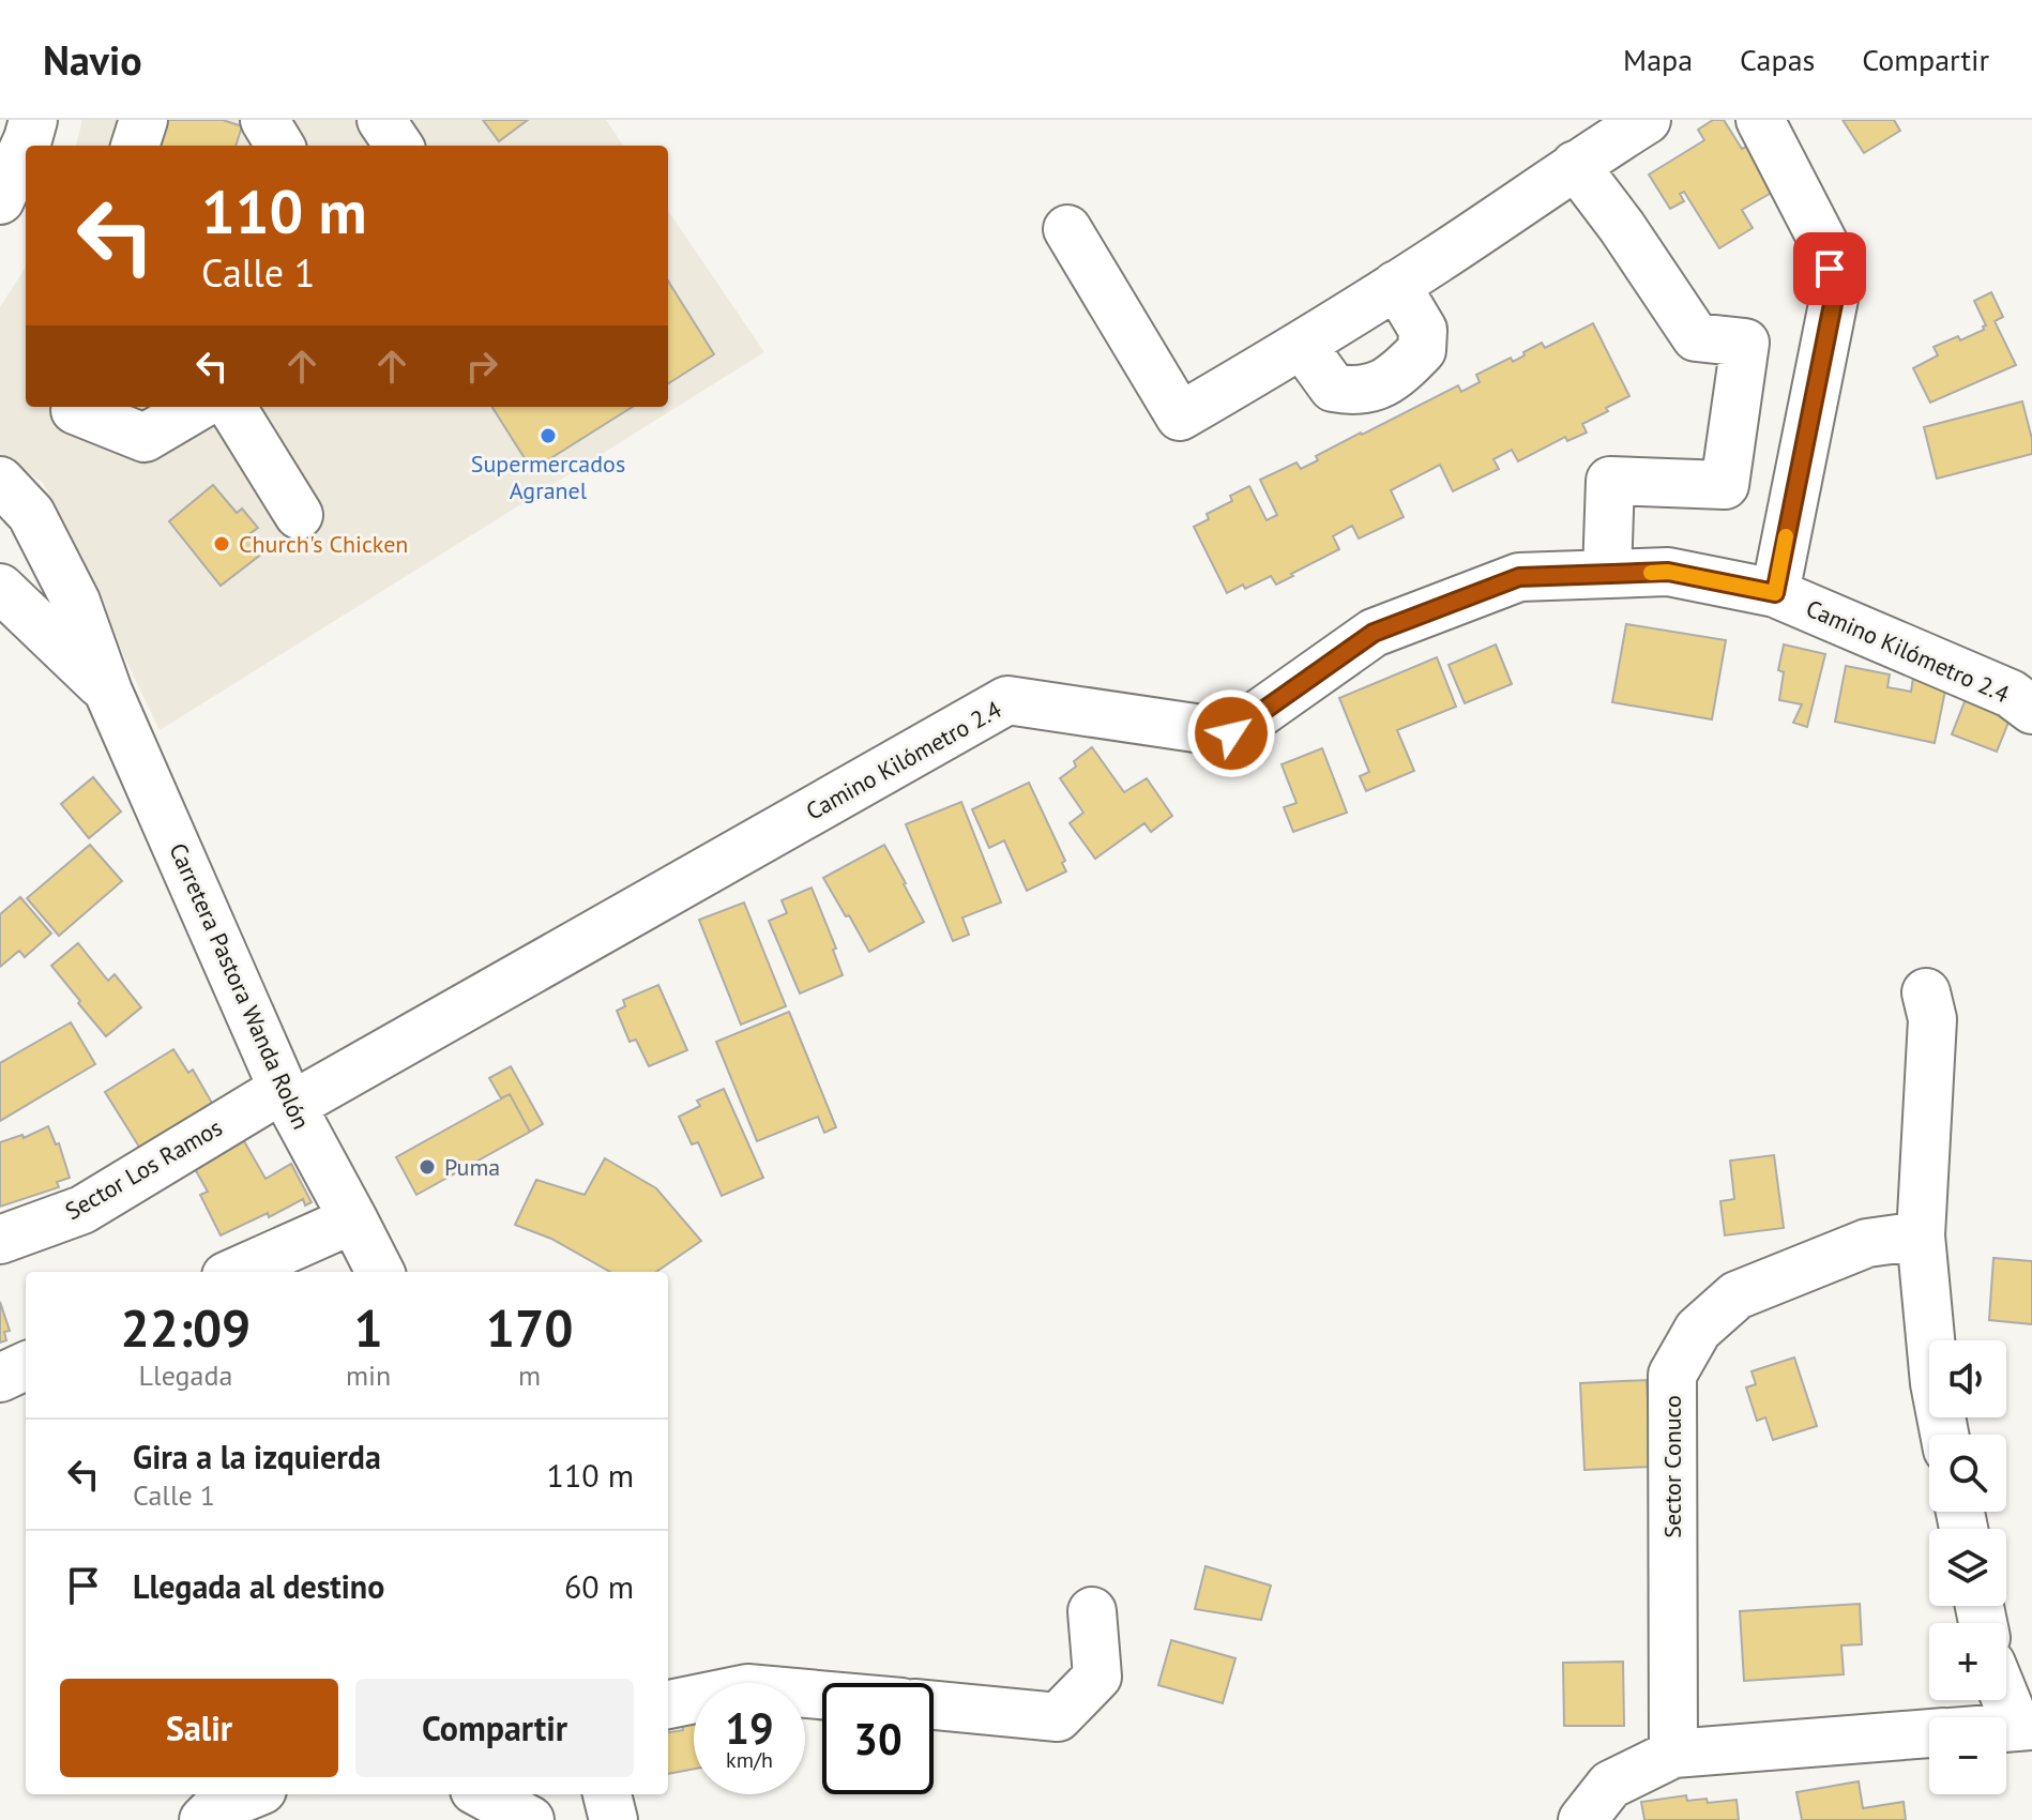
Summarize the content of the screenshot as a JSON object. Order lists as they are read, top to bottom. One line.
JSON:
{"streets":{"street":["Camino Kilómetro 2.4","Carretera Pastora Wanda Rolón","Sector Los Ramos","Sector Conuco"]},"crossings":[["Camino Kilómetro 2.4","Carretera Pastora Wanda Rolón"],["Camino Kilómetro 2.4","Sector Los Ramos"],["Carretera Pastora Wanda Rolón","Sector Los Ramos"]],"places":["Supermercados Agranel","Church's Chicken","Puma"],"page":{"header":"Navio","nav":["Mapa","Capas","Compartir"],"turn":["110 m","Calle 1"],"eta":["22:09","Llegada","1","min","170","m"],"map_buttons":["+","−"],"list":[{"name":"Gira a la izquierda","note":"Calle 1","value":"110 m"},{"name":"Llegada al destino","value":"60 m"}],"buttons":["Salir","Compartir"],"speed":"19 km/h","limit":"30"}}
